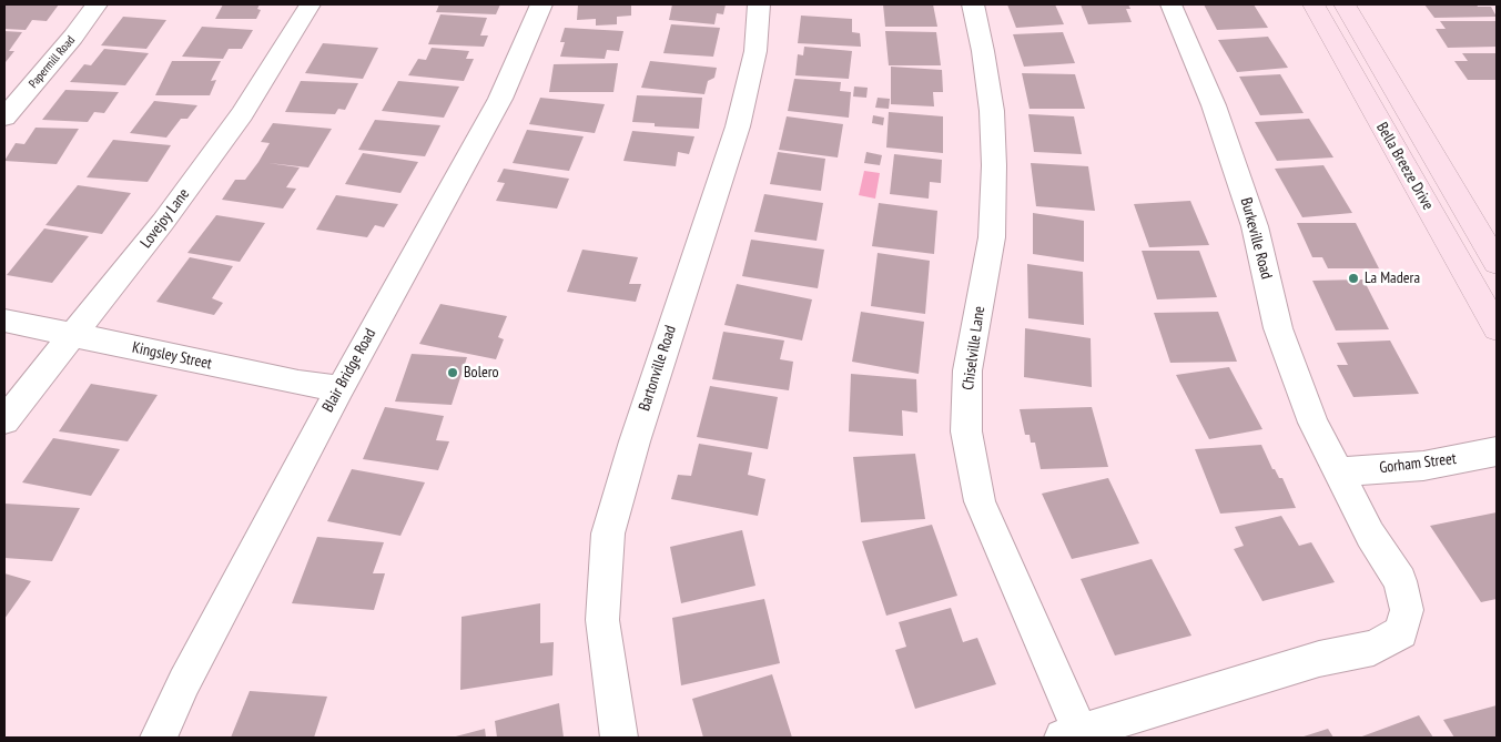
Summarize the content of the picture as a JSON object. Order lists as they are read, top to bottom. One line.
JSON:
{"streets":{"street":["Papermill Road","Bella Breeze Drive","Lovejoy Lane","Burkeville Road","Chiselville Lane","Kingsley Street","Bartonville Road","Blair Bridge Road","Gorham Street"]},"crossings":[["Lovejoy Lane","Kingsley Street"],["Burkeville Road","Chiselville Lane"],["Burkeville Road","Gorham Street"],["Kingsley Street","Blair Bridge Road"]],"places":["La Madera","Bolero"]}
